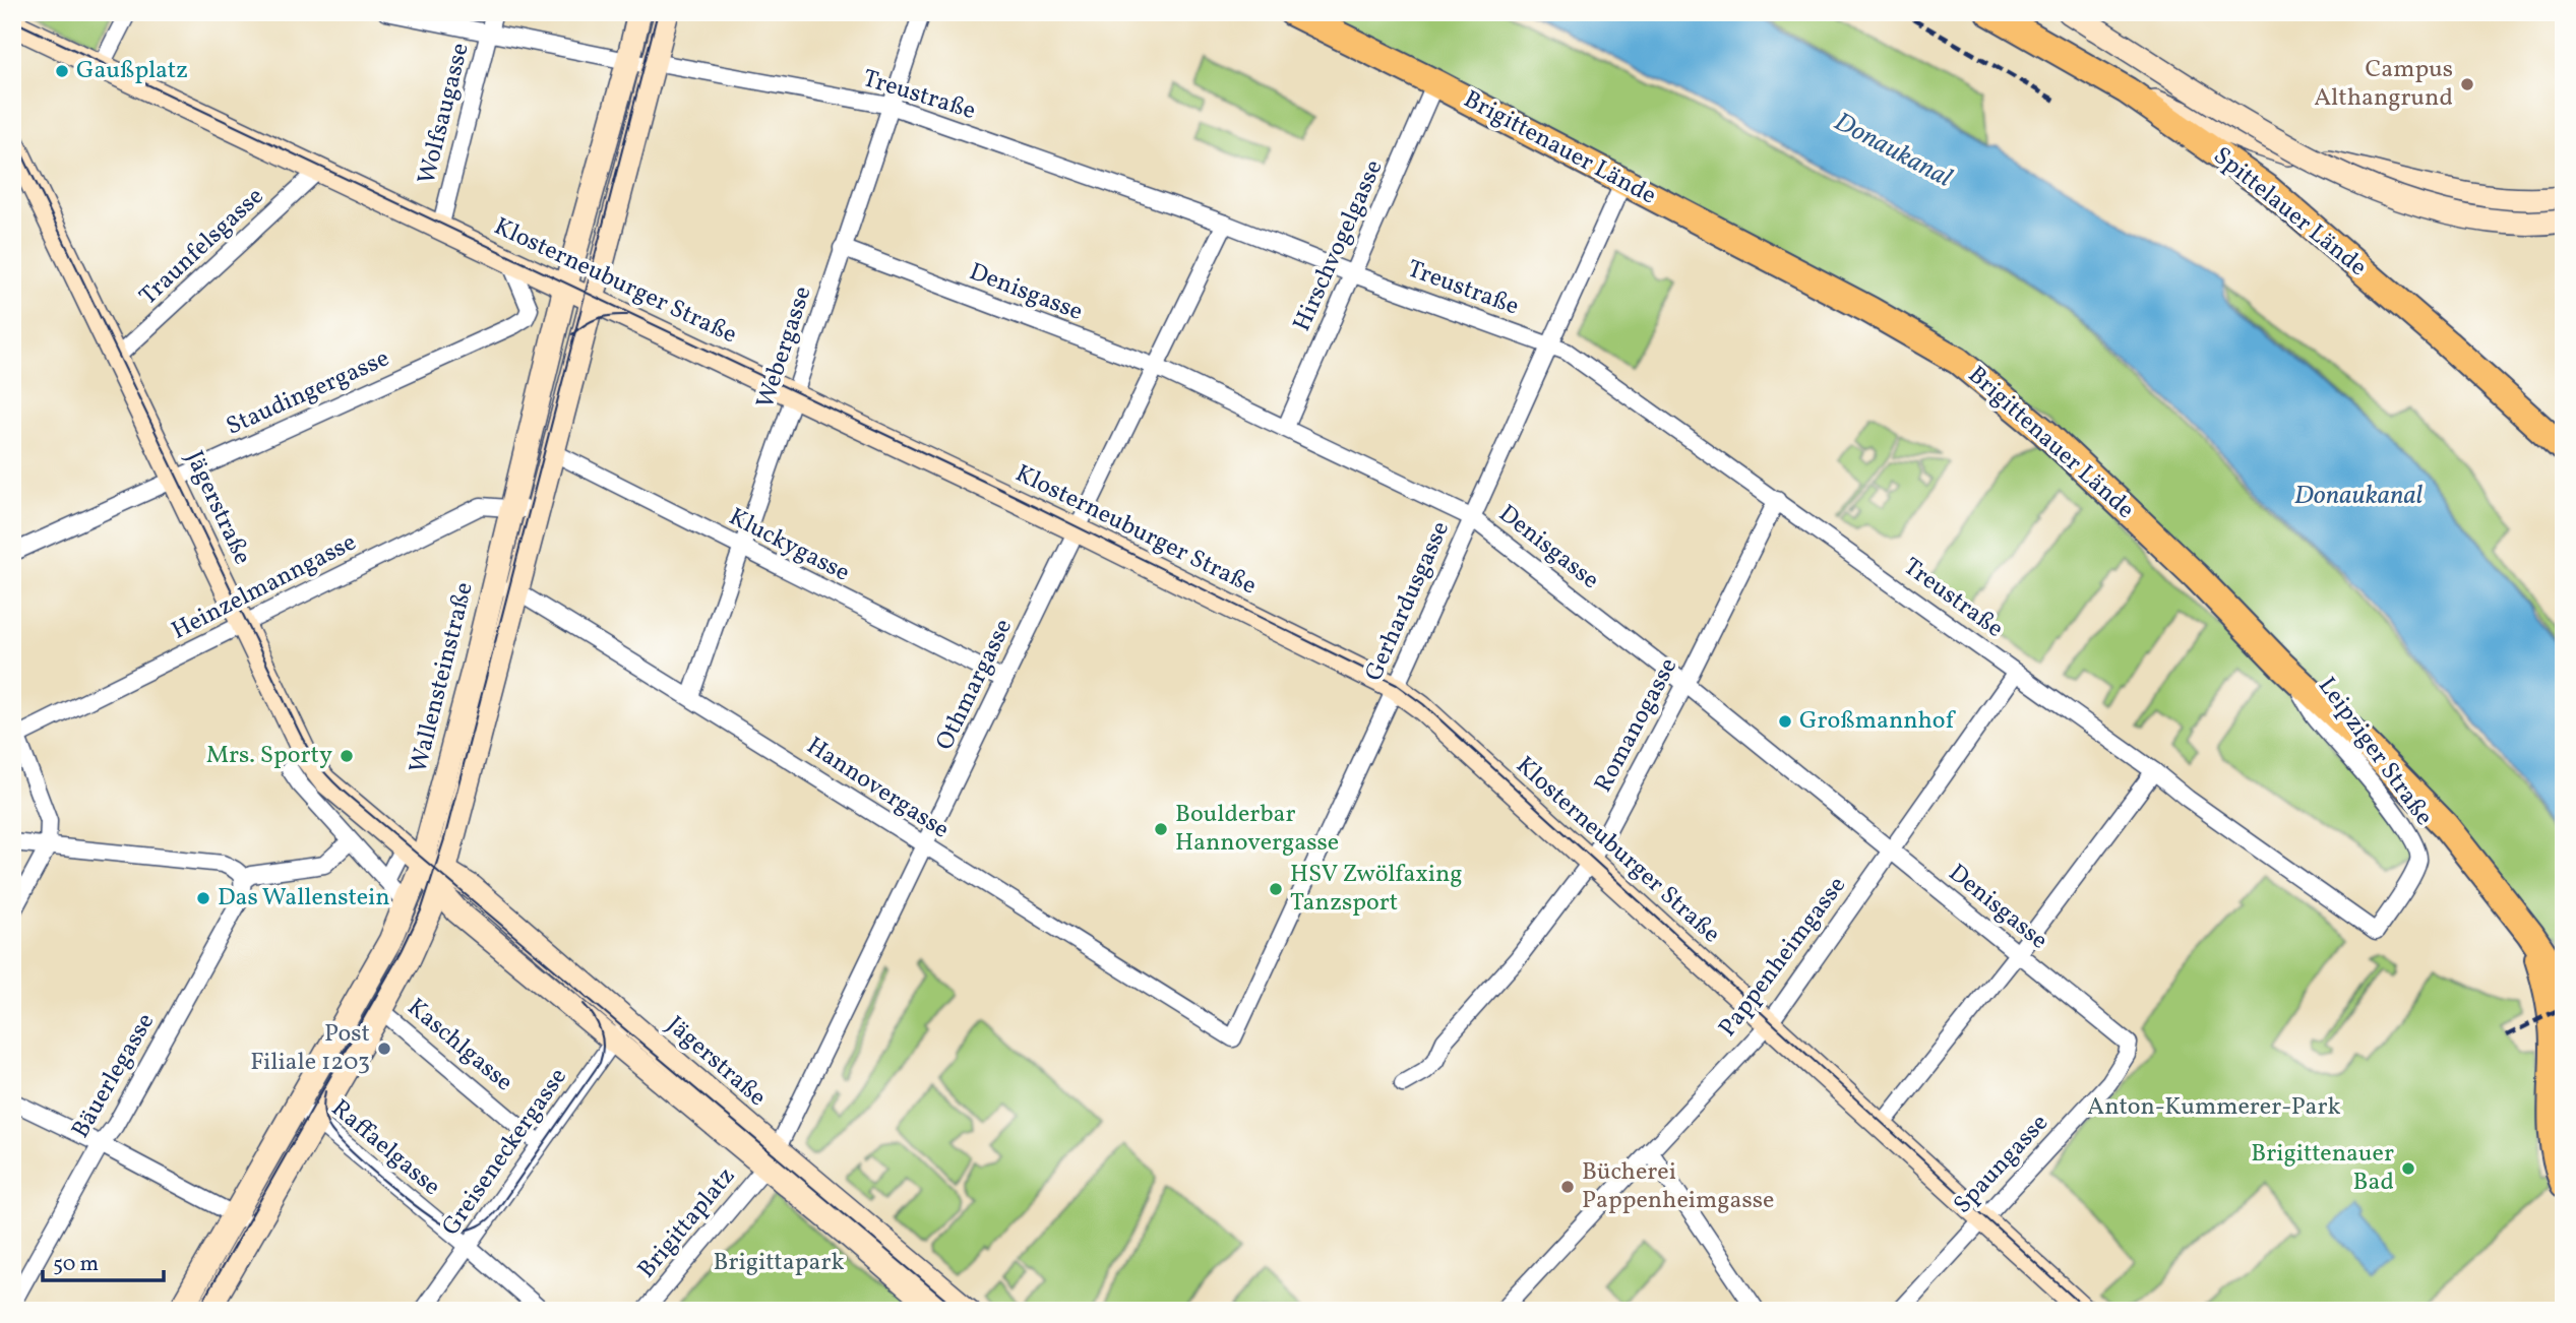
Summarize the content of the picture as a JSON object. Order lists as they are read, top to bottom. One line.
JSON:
{"streets":{"main road":["Brigittenauer Lände","Spittelauer Lände","Klosterneuburger Straße","Jägerstraße","Wallensteinstraße"],"street":["Treustraße","Wolfsaugasse","Hirschvogelgasse","Traunfelsgasse","Denisgasse","Webergasse","Staudingergasse","Kluckygasse","Heinzelmanngasse","Gerhardusgasse","Othmargasse","Romanogasse","Leipziger Straße","Hannovergasse","Pappenheimgasse","Kaschlgasse","Bäuerlegasse","Raffaelgasse","Greiseneckergasse","Spaungasse","Brigittaplatz"]},"crossings":[["Treustraße","Wolfsaugasse"],["Treustraße","Hirschvogelgasse"],["Treustraße","Webergasse"],["Treustraße","Gerhardusgasse"],["Treustraße","Wallensteinstraße"],["Treustraße","Othmargasse"],["Treustraße","Romanogasse"],["Treustraße","Leipziger Straße"],["Treustraße","Pappenheimgasse"],["Wolfsaugasse","Klosterneuburger Straße"],["Brigittenauer Lände","Hirschvogelgasse"],["Brigittenauer Lände","Gerhardusgasse"],["Brigittenauer Lände","Leipziger Straße"],["Hirschvogelgasse","Denisgasse"],["Traunfelsgasse","Klosterneuburger Straße"],["Traunfelsgasse","Jägerstraße"],["Klosterneuburger Straße","Webergasse"],["Klosterneuburger Straße","Staudingergasse"],["Klosterneuburger Straße","Gerhardusgasse"],["Klosterneuburger Straße","Wallensteinstraße"],["Klosterneuburger Straße","Othmargasse"],["Klosterneuburger Straße","Romanogasse"],["Klosterneuburger Straße","Pappenheimgasse"],["Klosterneuburger Straße","Spaungasse"],["Denisgasse","Webergasse"],["Denisgasse","Gerhardusgasse"],["Denisgasse","Othmargasse"],["Denisgasse","Romanogasse"],["Denisgasse","Pappenheimgasse"],["Denisgasse","Spaungasse"],["Webergasse","Kluckygasse"],["Webergasse","Hannovergasse"],["Staudingergasse","Jägerstraße"],["Jägerstraße","Heinzelmanngasse"],["Jägerstraße","Wallensteinstraße"],["Jägerstraße","Othmargasse"],["Jägerstraße","Greiseneckergasse"],["Jägerstraße","Brigittaplatz"],["Kluckygasse","Wallensteinstraße"],["Kluckygasse","Othmargasse"],["Heinzelmanngasse","Wallensteinstraße"],["Gerhardusgasse","Hannovergasse"],["Wallensteinstraße","Hannovergasse"],["Wallensteinstraße","Kaschlgasse"],["Wallensteinstraße","Raffaelgasse"],["Othmargasse","Hannovergasse"],["Othmargasse","Brigittaplatz"],["Kaschlgasse","Greiseneckergasse"],["Raffaelgasse","Greiseneckergasse"]],"water":["Donaukanal"],"parks":["Anton-Kummerer-Park","Brigittapark"],"places":["Gaußplatz","Campus Althangrund","Großmannhof","Mrs. Sporty","Boulderbar Hannovergasse","HSV Zwölfaxing Tanzsport","Das Wallenstein","Post Filiale 1203","Brigittenauer Bad","Bücherei Pappenheimgasse"],"scale_bar":"50 m"}
